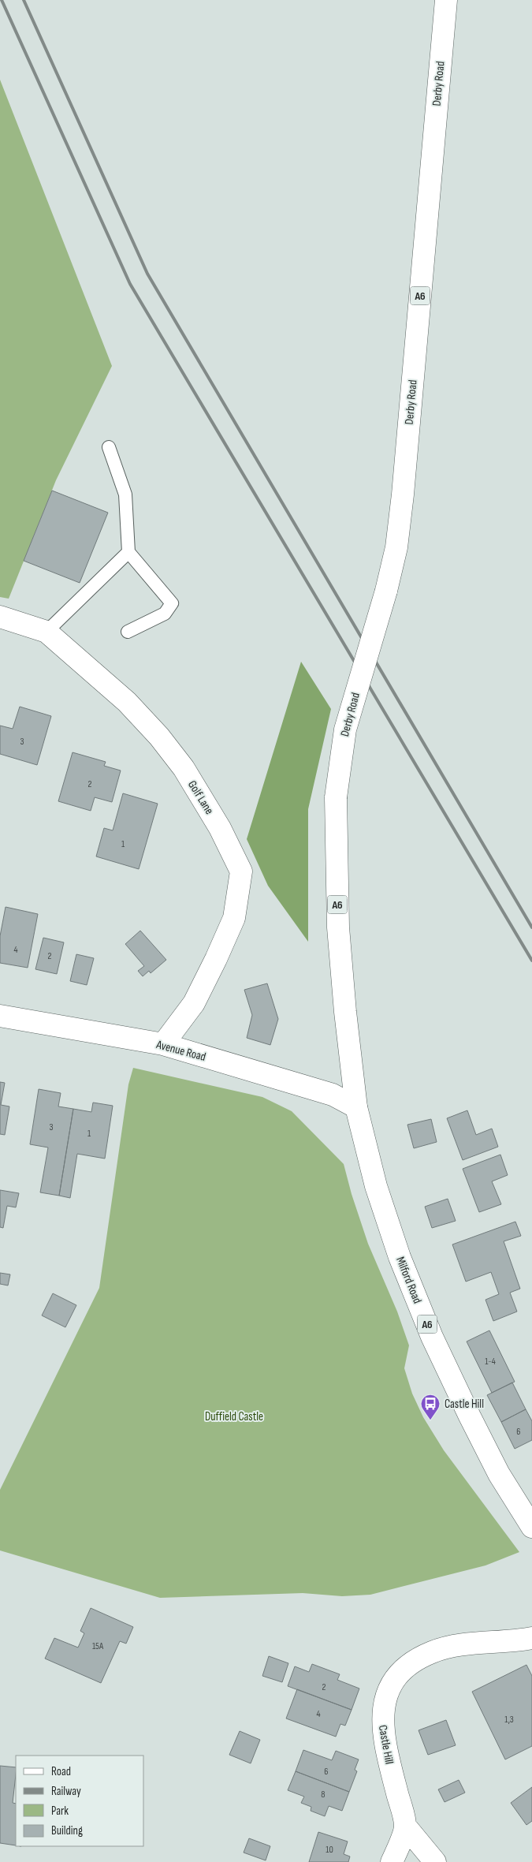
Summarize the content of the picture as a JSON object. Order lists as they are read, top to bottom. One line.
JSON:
{"streets":{"main road":["Derby Road","A6","Golf Lane","Avenue Road","Milford Road","Castle Hill"]},"crossings":[["Derby Road","Milford Road"],["Golf Lane","Avenue Road"],["Avenue Road","Milford Road"]],"parks":["Duffield Castle"],"places":{"bus stop":["Castle Hill"]},"house_numbers":["3","2","1","4","2","3","1","1-4","6","15A","2","4","1,3","6","8","10"],"legend":["Road","Railway","Park","Building"]}
